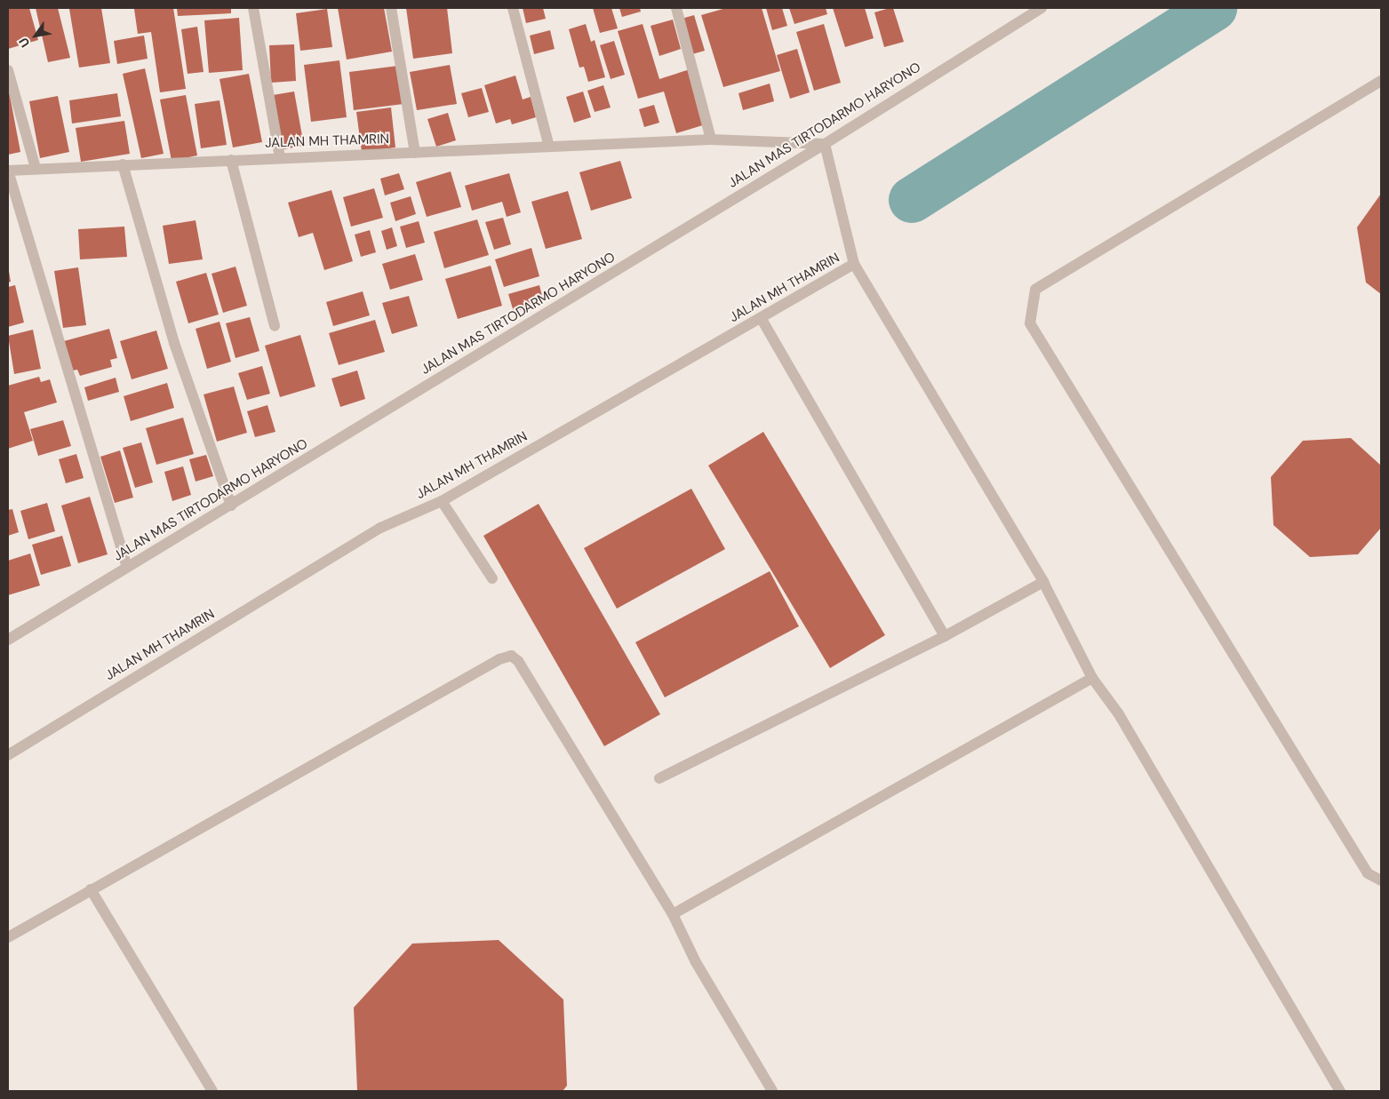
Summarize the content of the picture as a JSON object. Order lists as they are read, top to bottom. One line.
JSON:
{"streets":{"street":["JALAN MAS TIRTODARMO HARYONO","JALAN MH THAMRIN"]},"crossings":[["JALAN MAS TIRTODARMO HARYONO","JALAN MH THAMRIN"]],"north":"bottom left"}
